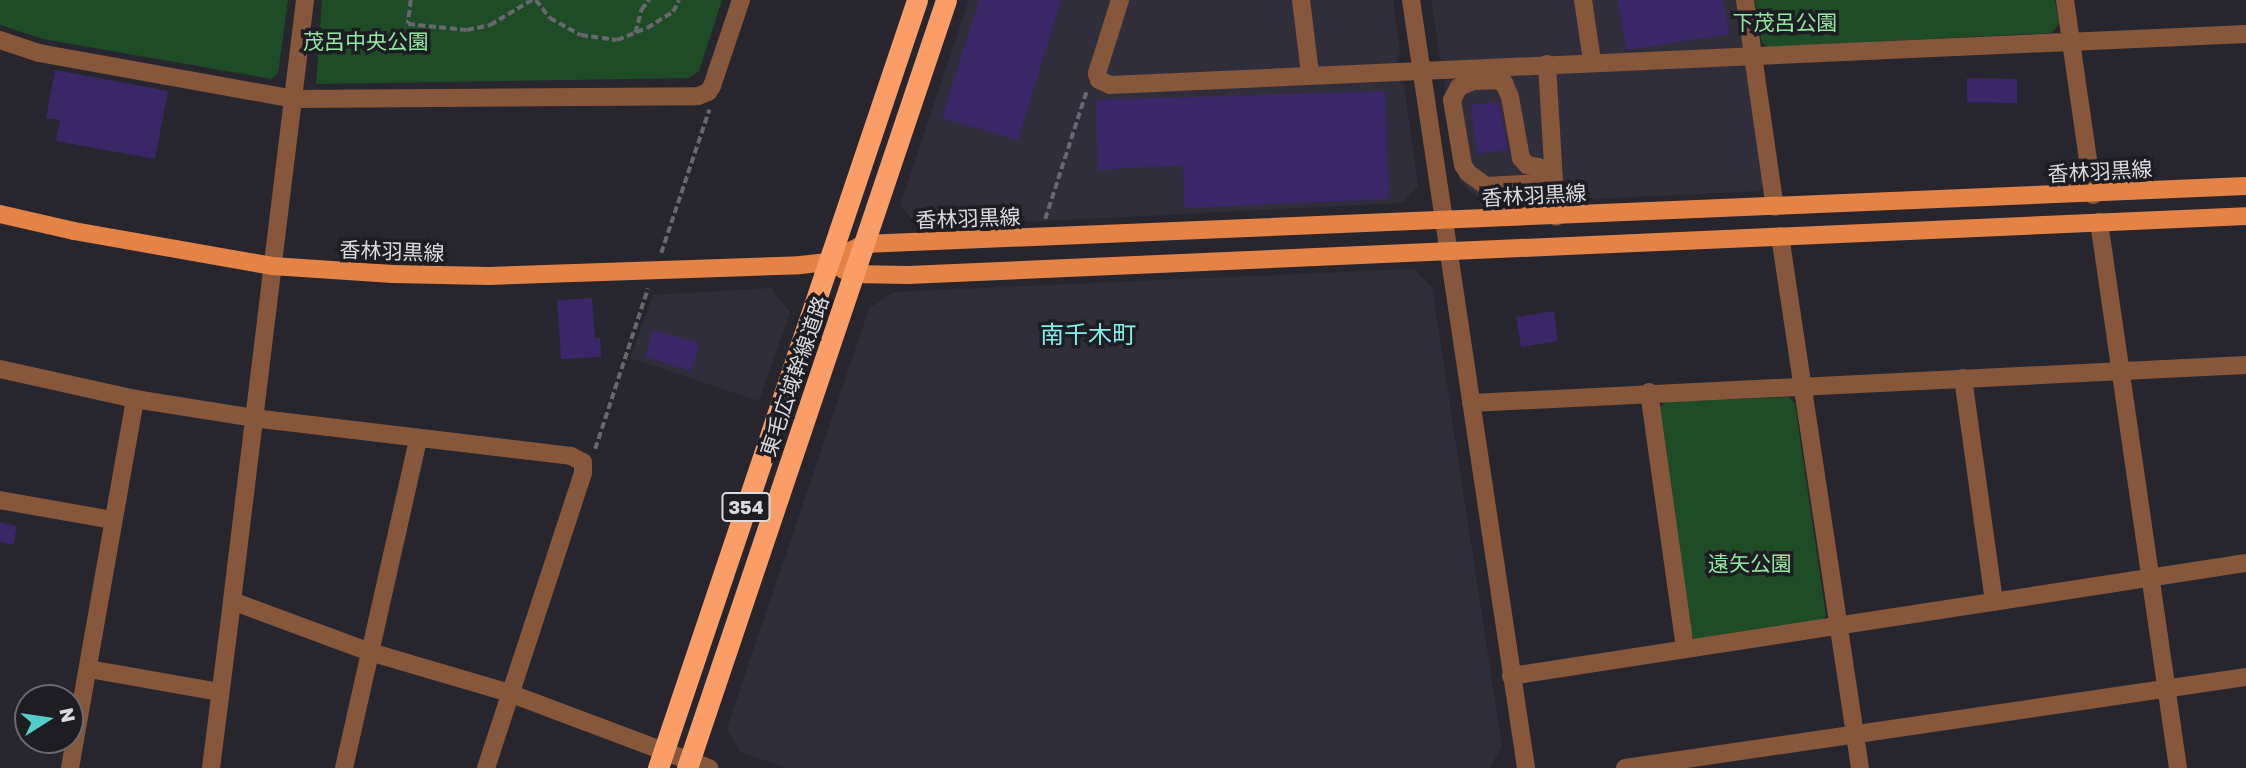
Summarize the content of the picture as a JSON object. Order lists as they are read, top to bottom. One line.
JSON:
{"streets":{"highway":["東毛広域幹線道路","354"],"main road":["香林羽黒線"]},"crossings":[["香林羽黒線","東毛広域幹線道路"]],"districts":["南千木町"],"parks":["下茂呂公園","茂呂中央公園","遠矢公園"],"north":"right"}
